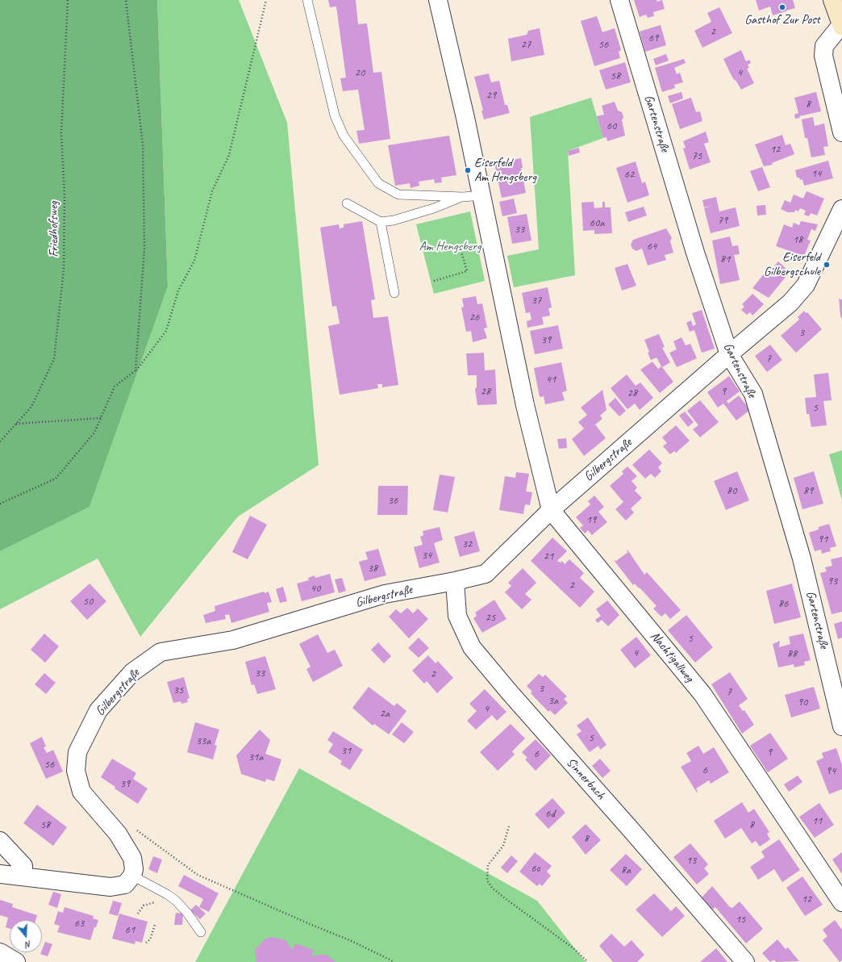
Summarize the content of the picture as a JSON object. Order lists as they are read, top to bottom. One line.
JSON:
{"streets":{"street":["Gartenstraße","Gilbergstraße","Nachtigallweg","Sinnerbach"],"path":["Friedhofsweg"]},"crossings":[["Gartenstraße","Gilbergstraße"],["Gilbergstraße","Nachtigallweg"],["Gilbergstraße","Sinnerbach"]],"parks":["Am Hengsberg"],"places":["Gasthof Zur Post","Eiserfeld Am Hengsberg","Eiserfeld Gilbergschule"],"house_numbers":["2","69","27","56","20","4","58","29","8","60","12","75","14","62","79","60a","33","18","64","81","37","26","3","39","7","41","28","9","28","5","80","89","36","19","91","32","34","21","38","93","2","40","50","86","25","5","4","88","33","2","3","35","7","3a","90","4","2a","5","33a","31","9","6","31a","56","6","94","39","6d","11","58","8","8","13","6c","8a","12","15","63","61"],"north":"bottom"}
